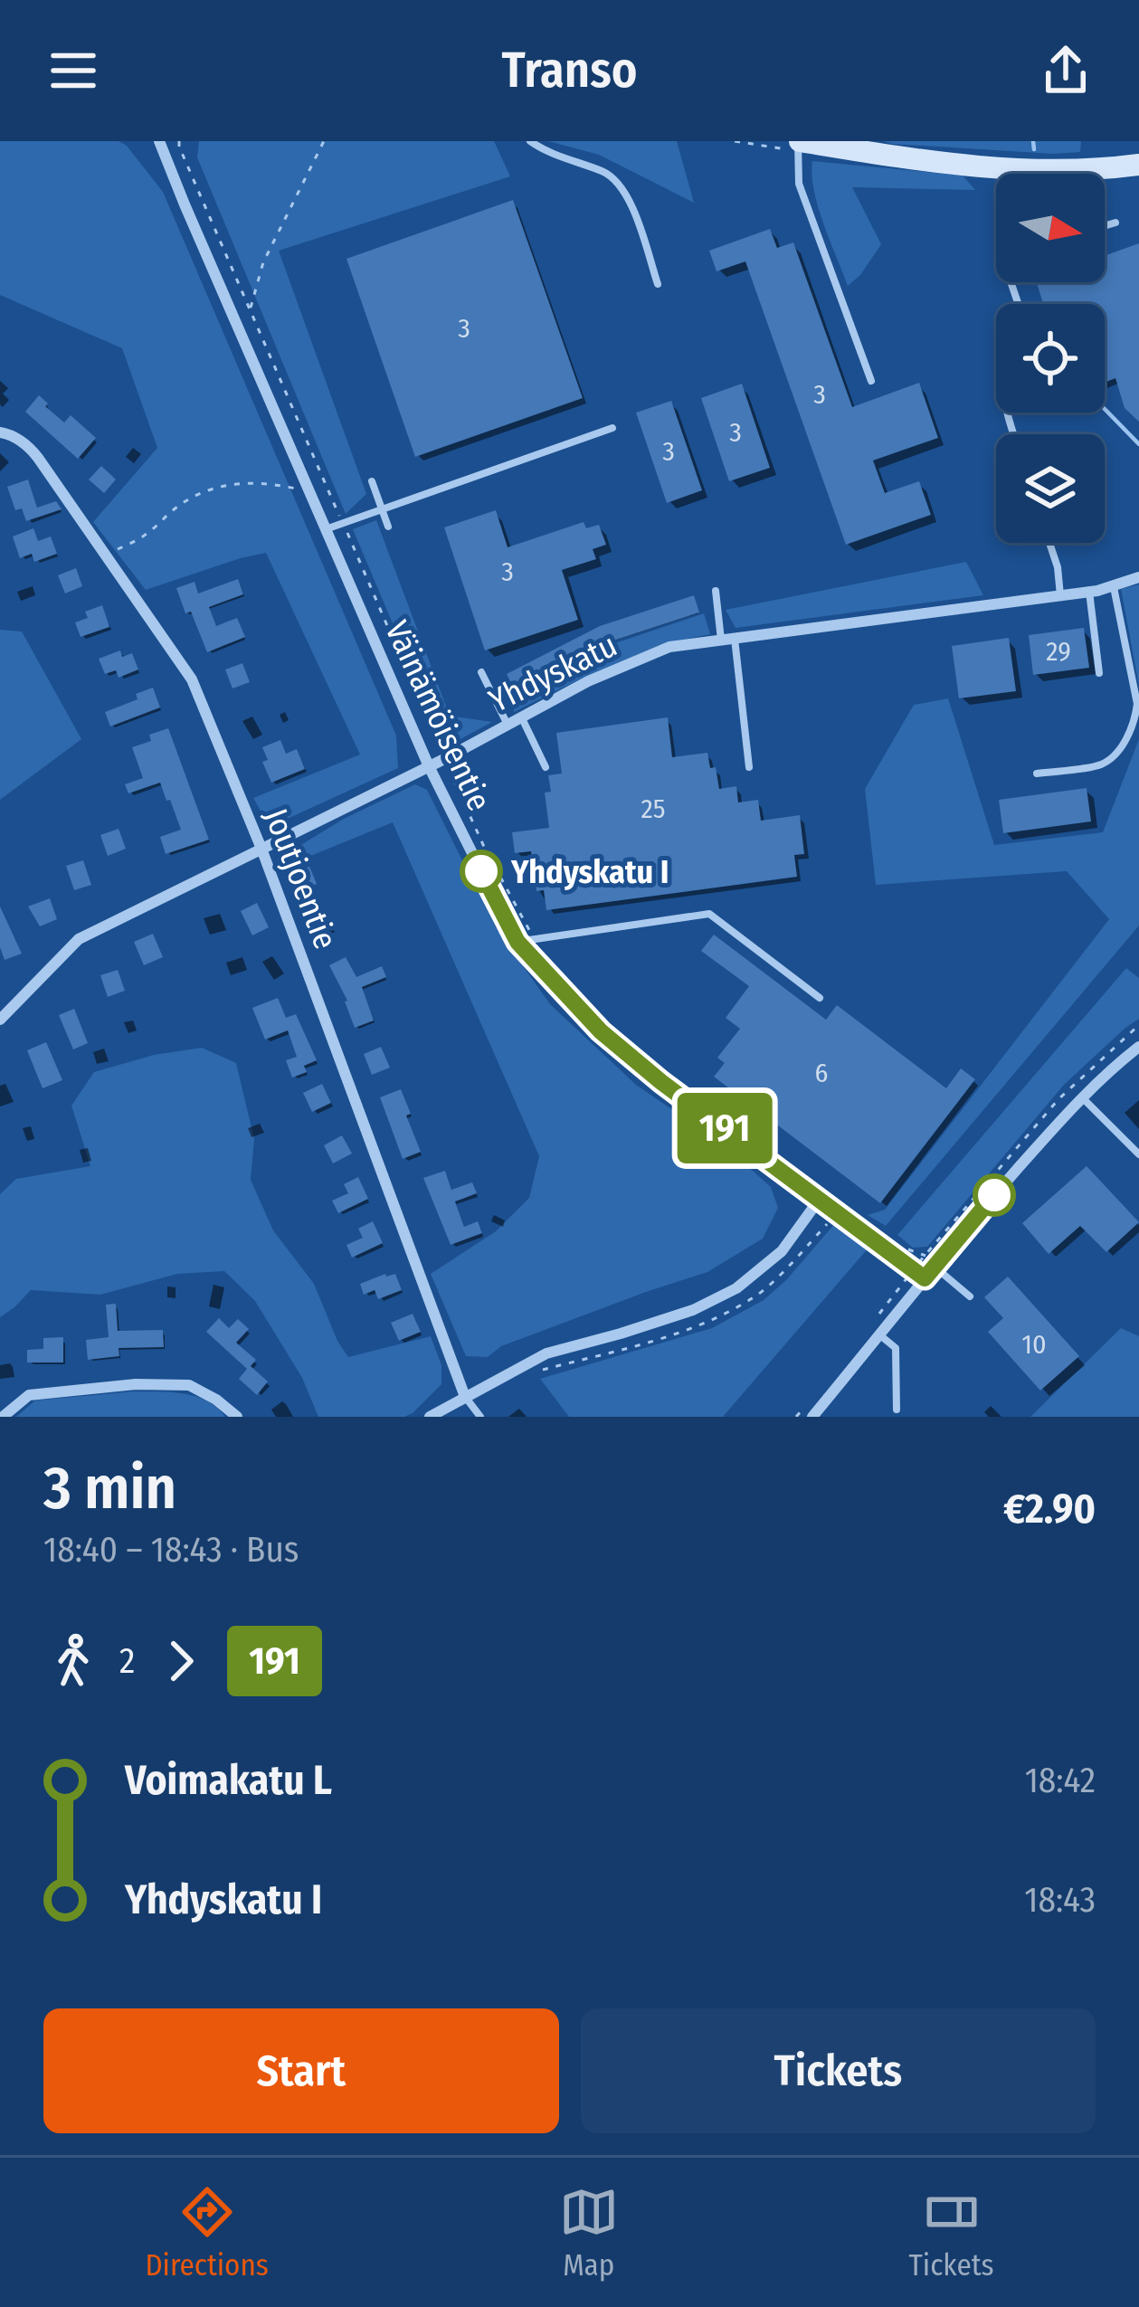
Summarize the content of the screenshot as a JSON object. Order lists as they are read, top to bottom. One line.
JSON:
{"streets":{"street":["Yhdyskatu","Väinämöisentie","Joutjoentie"]},"crossings":[["Yhdyskatu","Väinämöisentie"],["Yhdyskatu","Joutjoentie"]],"places":["Yhdyskatu I"],"lines":["bus line 191"],"house_numbers":["3","3","3","3","3","29","25","6","10"],"north":"right","page":{"header":"Transo","on_map":"191","heading":["3 min","18:40 – 18:43 · Bus","€2.90"],"legs":["2","191"],"list":[{"name":"Voimakatu L","value":"18:42"},{"name":"Yhdyskatu I","value":"18:43"}],"buttons":["Start","Tickets"],"tabs":["Directions","Map","Tickets"]}}
